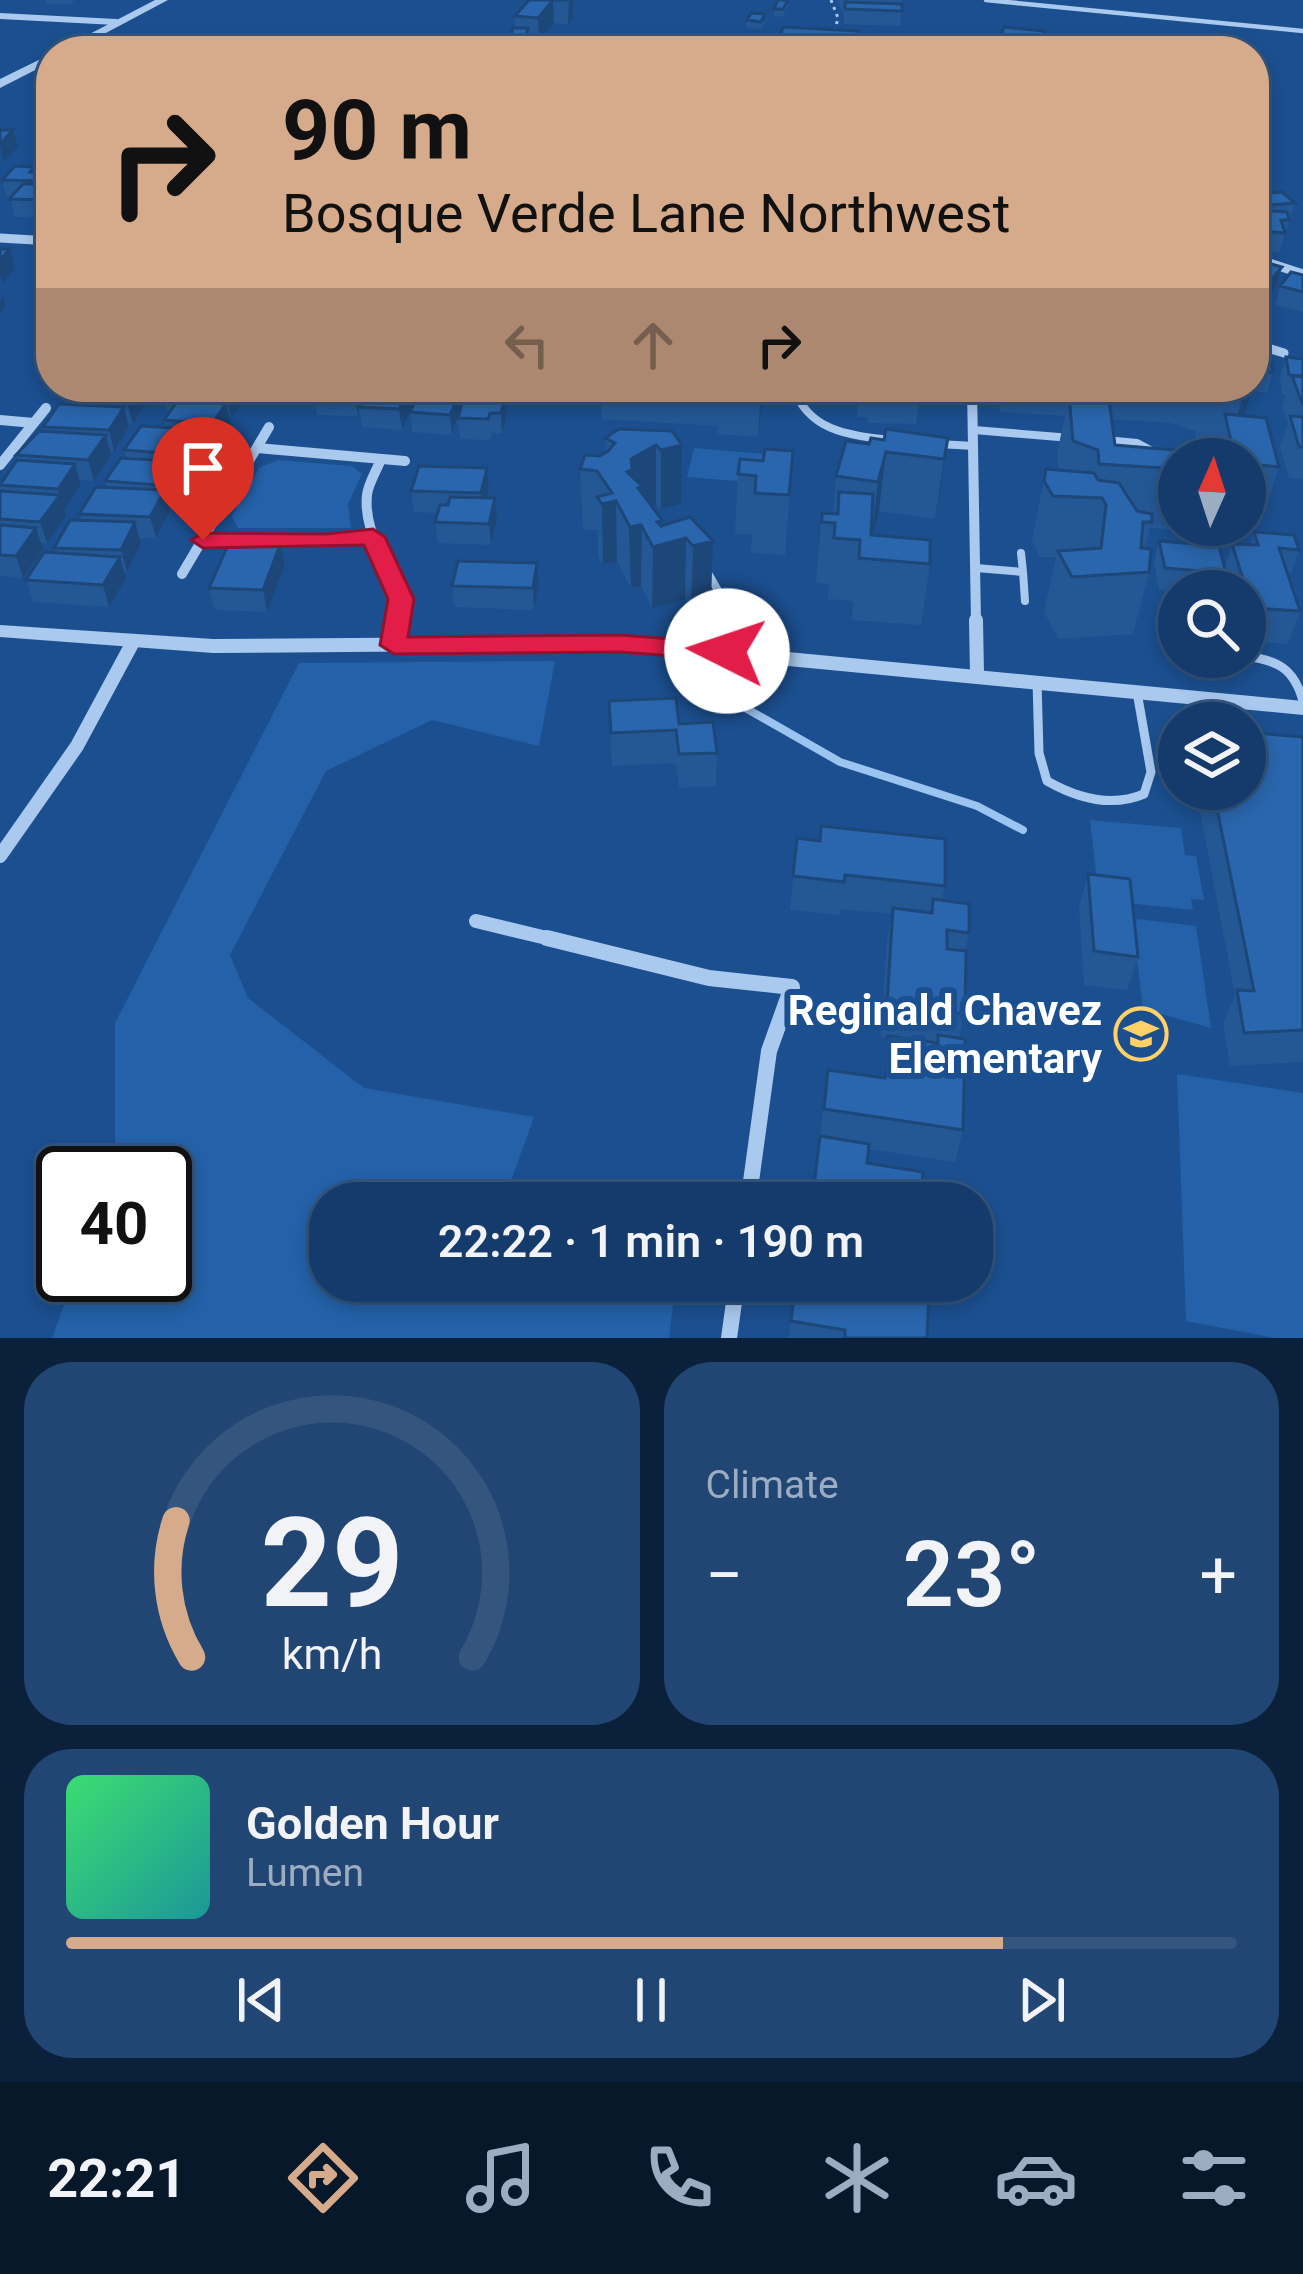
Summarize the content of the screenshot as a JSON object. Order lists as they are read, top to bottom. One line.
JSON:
{"places":{"school or university":["Reginald Chavez Elementary"]},"north":"top","page":{"turn":["90 m","Bosque Verde Lane Northwest"],"limit":"40","trip":"22:22 · 1 min · 190 m","tile":"Climate","heat":["−","23°","+"],"song":["Golden Hour","Lumen"],"tabs":"22:21","gauge":["29","km/h"]}}
